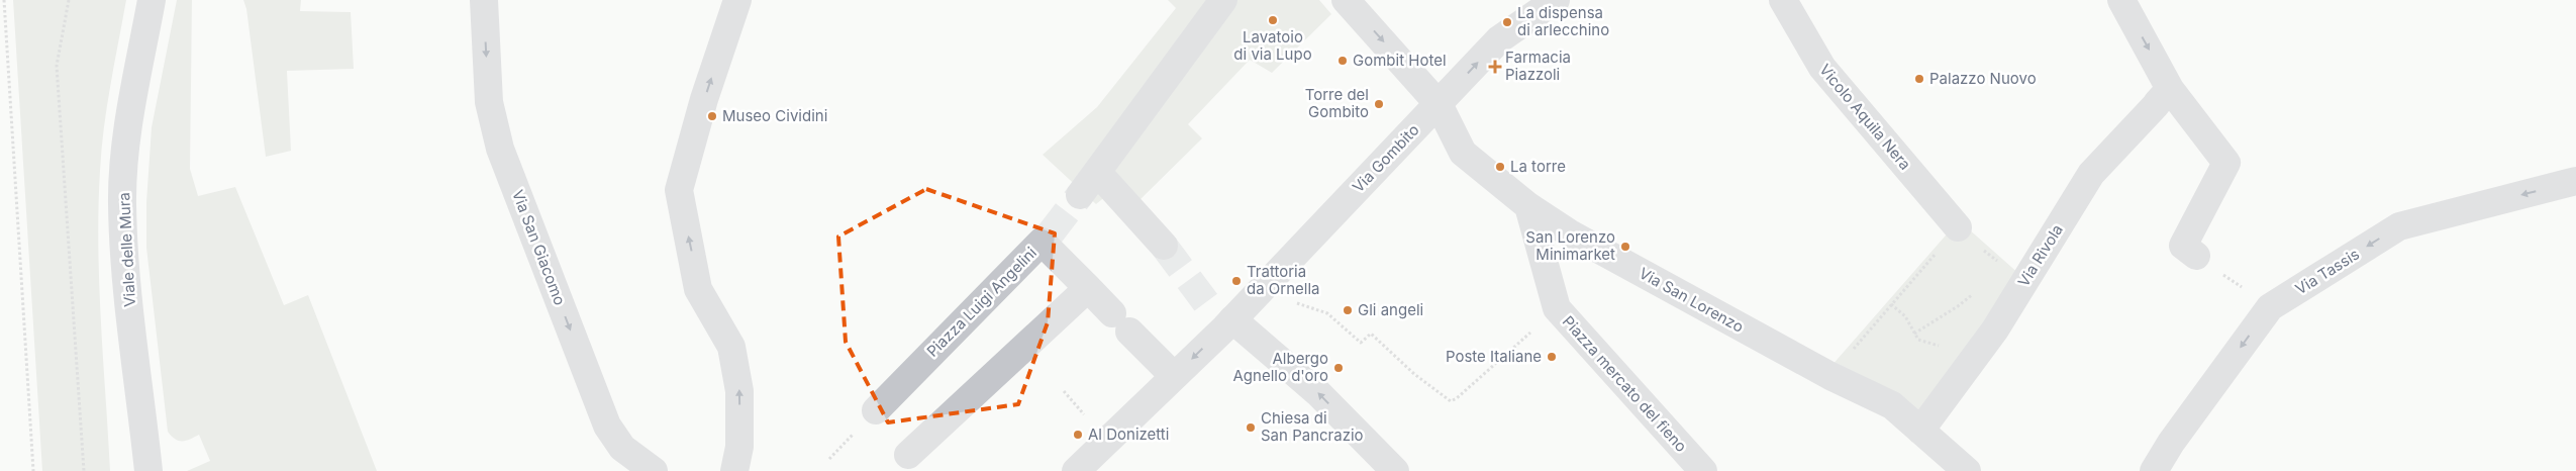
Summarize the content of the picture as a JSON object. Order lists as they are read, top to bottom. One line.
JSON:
{"streets":{"street":["Vicolo Aquila Nera","Via Gombito","Via San Giacomo","Viale delle Mura","Via Rivola","Via Tassis","Via San Lorenzo","Piazza Luigi Angelini","Piazza mercato del fieno"]},"crossings":[["Via Gombito","Via San Lorenzo"],["Via Gombito","Piazza Luigi Angelini"],["Via Rivola","Via San Lorenzo"],["Via San Lorenzo","Piazza mercato del fieno"]],"one_way":["Via San Giacomo","Via Tassis"],"places":{"other":["Lavatoio di via Lupo","La dispensa di arlecchino","Gombit Hotel","Palazzo Nuovo","Torre del Gombito","Museo Cividini","La torre","San Lorenzo Minimarket","Trattoria da Ornella","Gli angeli","Poste Italiane","Albergo Agnello d'oro","Chiesa di San Pancrazio","Al Donizetti"],"health":["Farmacia Piazzoli"]}}
